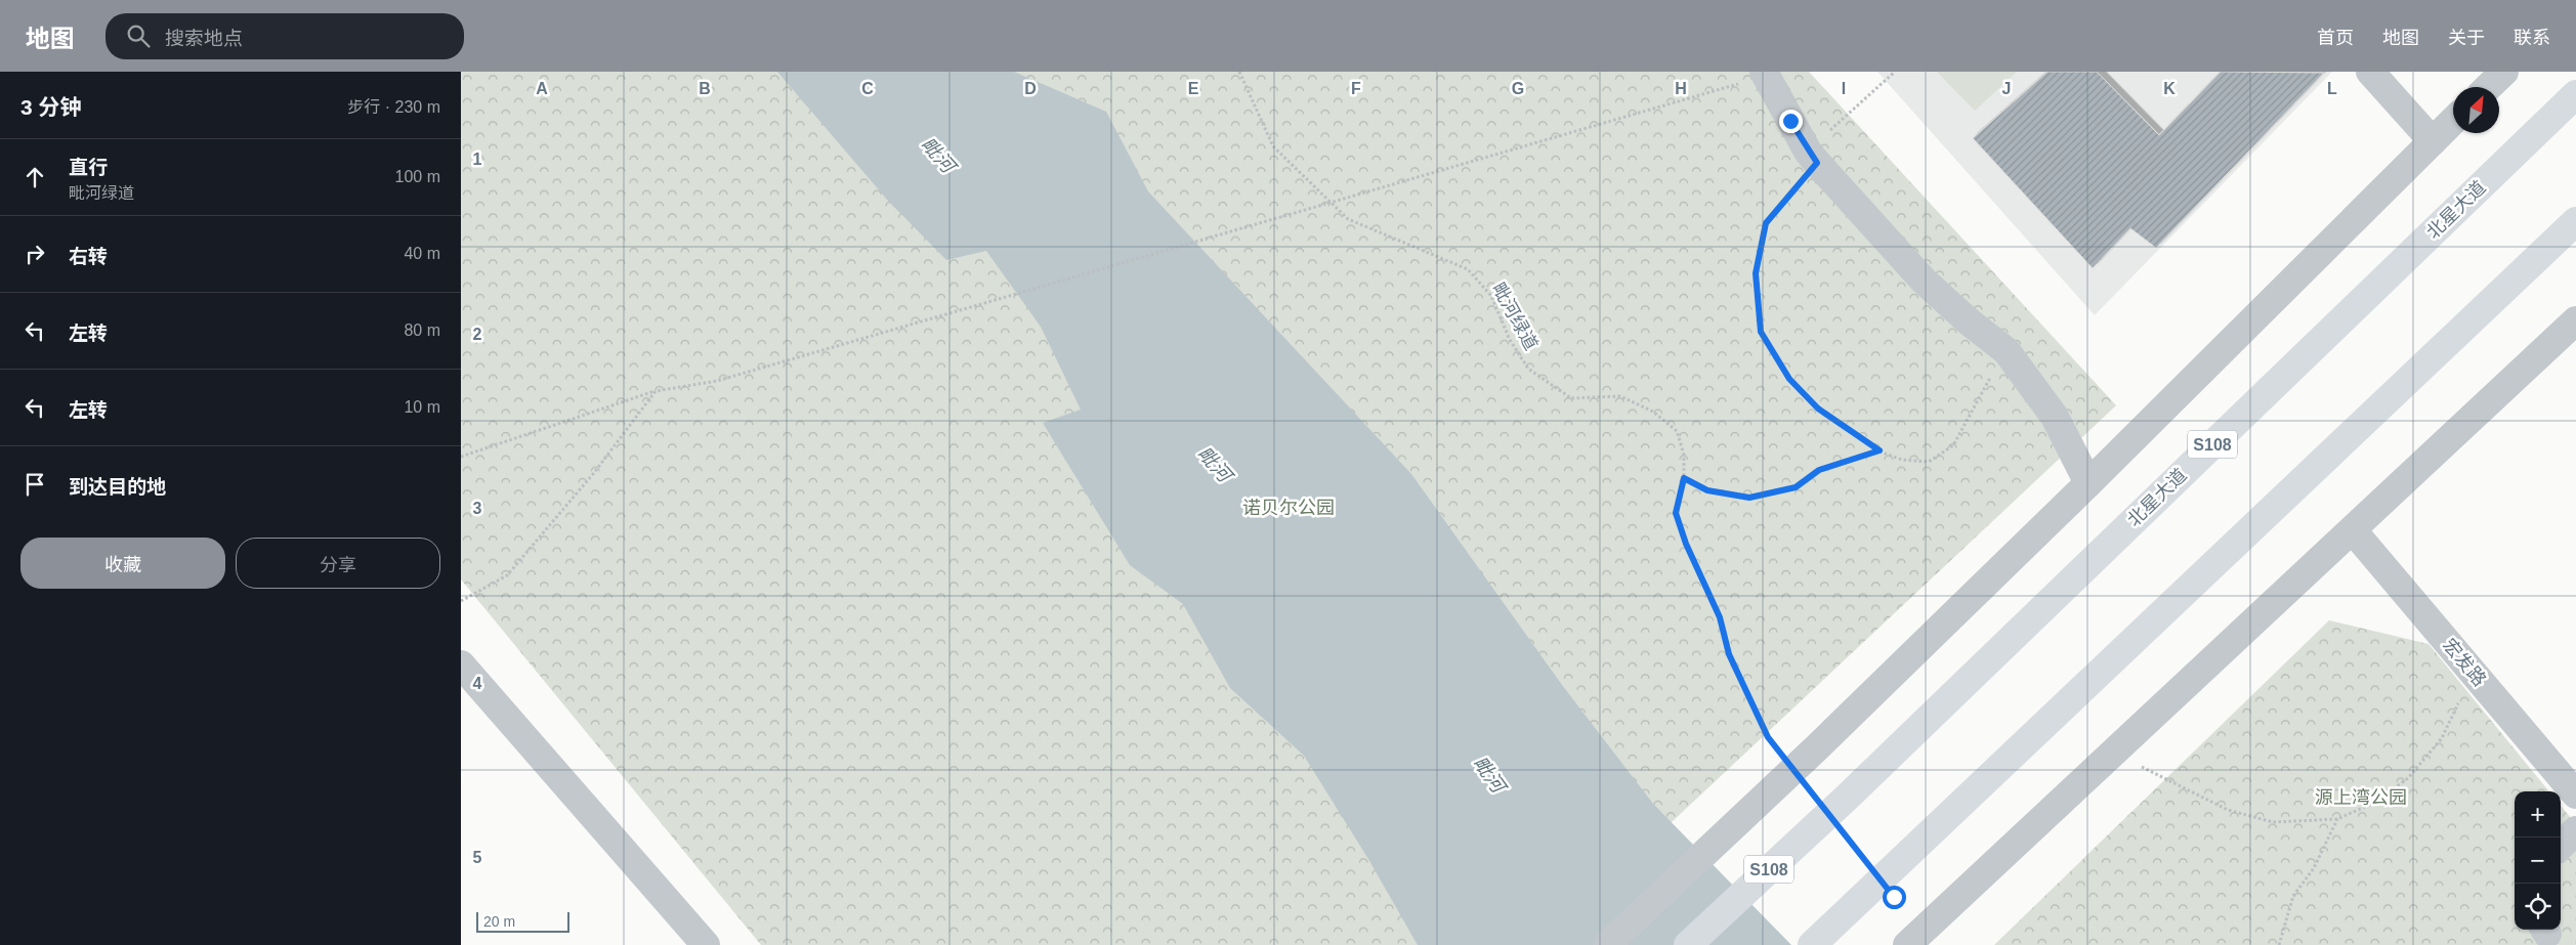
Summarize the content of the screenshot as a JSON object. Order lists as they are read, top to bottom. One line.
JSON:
{"streets":{"main road":["北星大道","S108"],"street":["宏发路"],"path":["毗河绿道"]},"water":["毗河"],"parks":["诺贝尔公园","源上湾公园"],"scale_bar":"20 m","north":"top right","page":{"header":"地图","search":"搜索地点","nav":["首页","地图","关于","联系"],"heading":["3 分钟","步行 · 230 m"],"list":[["直行","毗河绿道","100 m"],["右转","40 m"],["左转","80 m"],["左转","10 m"],"到达目的地"],"buttons":["收藏","分享"],"map_buttons":["+","−"],"scale":"20 m"},"grid":{"columns":["A","B","C","D","E","F","G","H","I","J","K","L"],"rows":["1","2","3","4","5"]}}
